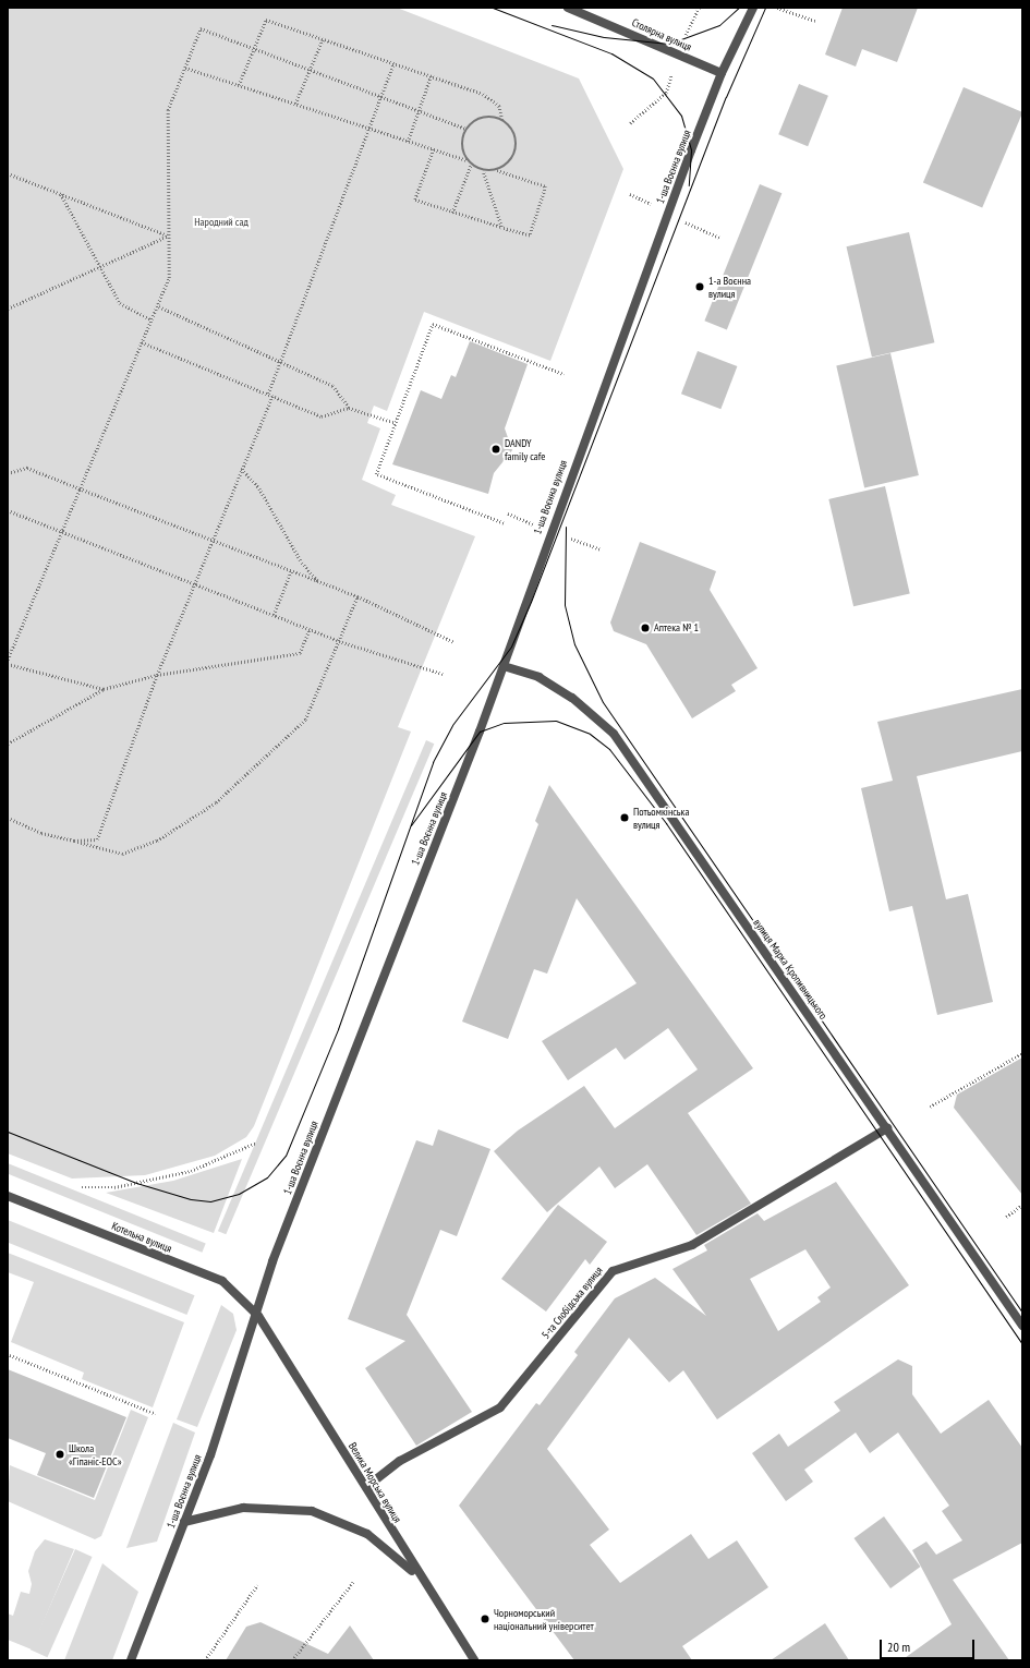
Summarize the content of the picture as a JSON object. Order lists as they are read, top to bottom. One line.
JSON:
{"streets":{"street":["Столярна вулиця","1-ша Воєнна вулиця","вулиця Марка Кропивницького","Котельна вулиця","5-та Слобідська вулиця","Велика Морська вулиця"]},"crossings":[["Столярна вулиця","1-ша Воєнна вулиця"],["1-ша Воєнна вулиця","вулиця Марка Кропивницького"],["1-ша Воєнна вулиця","Котельна вулиця"],["1-ша Воєнна вулиця","Велика Морська вулиця"],["вулиця Марка Кропивницького","5-та Слобідська вулиця"],["Котельна вулиця","Велика Морська вулиця"],["5-та Слобідська вулиця","Велика Морська вулиця"]],"parks":["Народний сад"],"places":["1-а Воєнна вулиця","DANDY family cafe","Аптека № 1","Потьомкінська вулиця","Школа «Гіпаніс-ЕОС»","Чорноморський національний університет"],"scale_bar":"20 m"}
